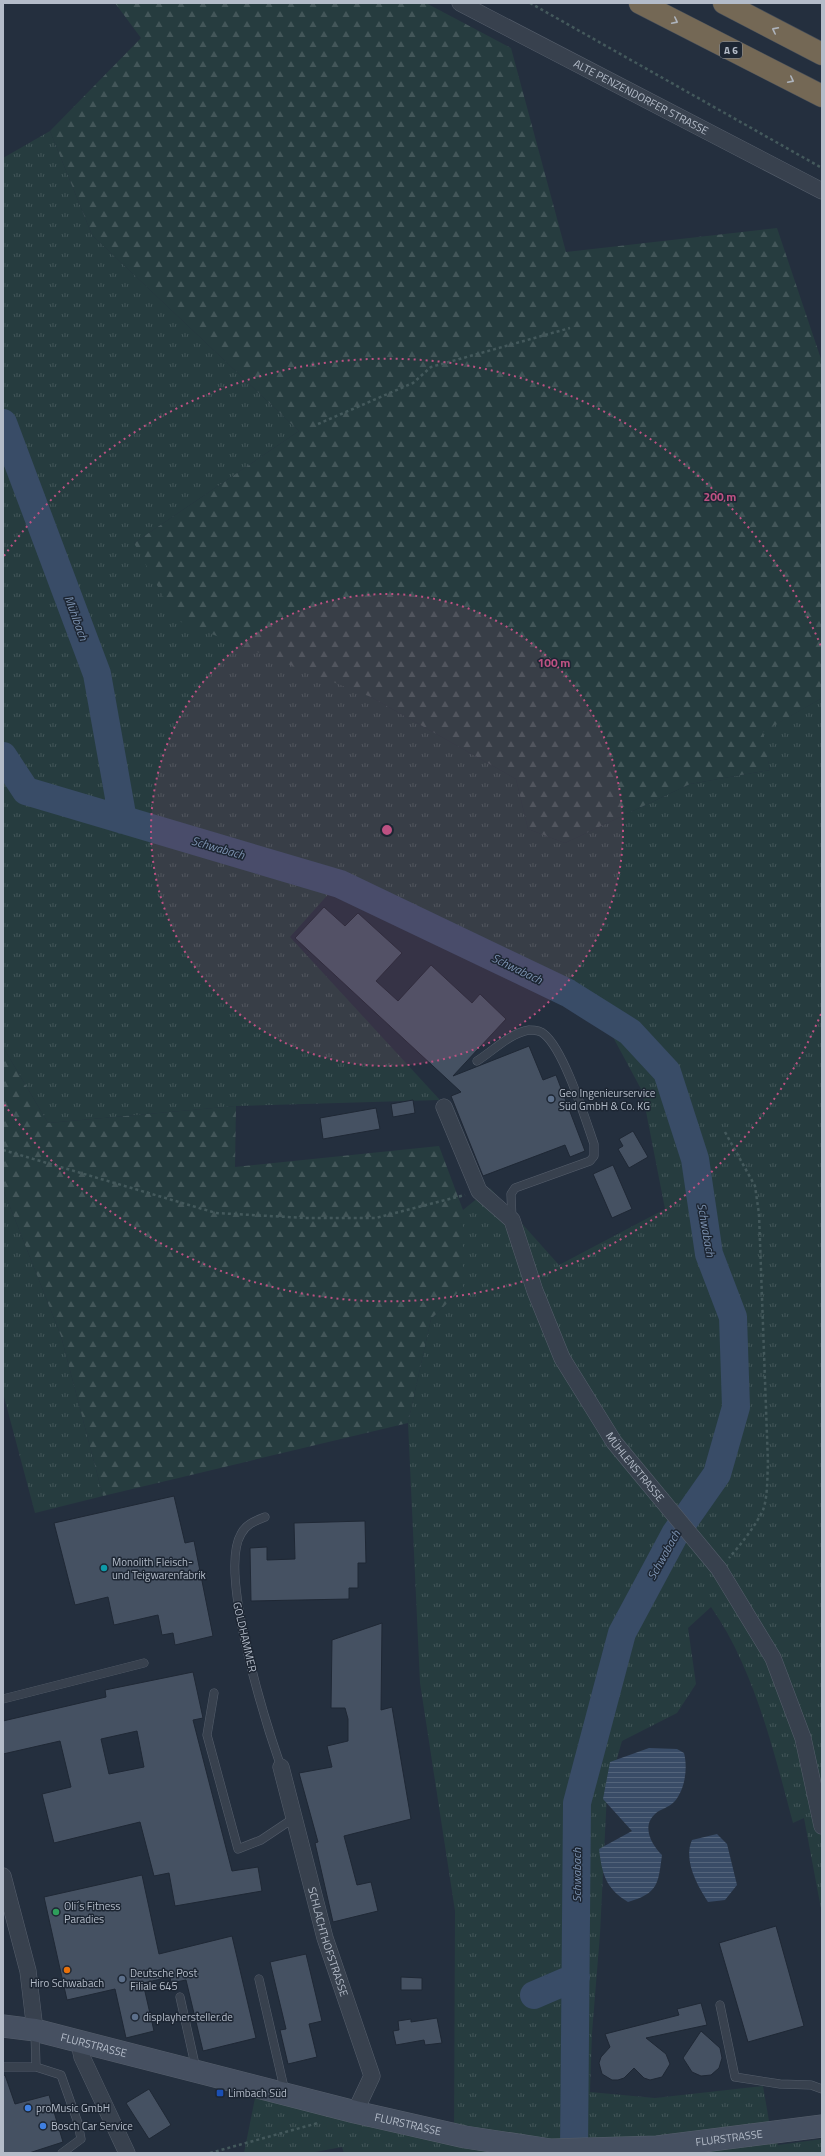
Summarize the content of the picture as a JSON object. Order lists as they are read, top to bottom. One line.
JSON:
{"streets":{"highway":["A 6"],"street":["ALTE PENZENDORFER STRASSE","MÜHLENSTRASSE","SCHLACHTHOFSTRASSE","FLURSTRASSE"],"lane":["GOLDHAMMER"]},"crossings":[["GOLDHAMMER","SCHLACHTHOFSTRASSE"],["SCHLACHTHOFSTRASSE","FLURSTRASSE"]],"water":["Mühlbach","Schwabach"],"places":{"other":["Geo Ingenieurservice Süd GmbH & Co. KG","Monolith Fleisch- und Teigwarenfabrik","Oli´s Fitness Paradies","Hiro Schwabach","Deutsche Post Filiale 645","displayhersteller.de","proMusic GmbH","Bosch Car Service"],"transit":["Limbach Süd"]},"rings":["200 m","100 m"]}
